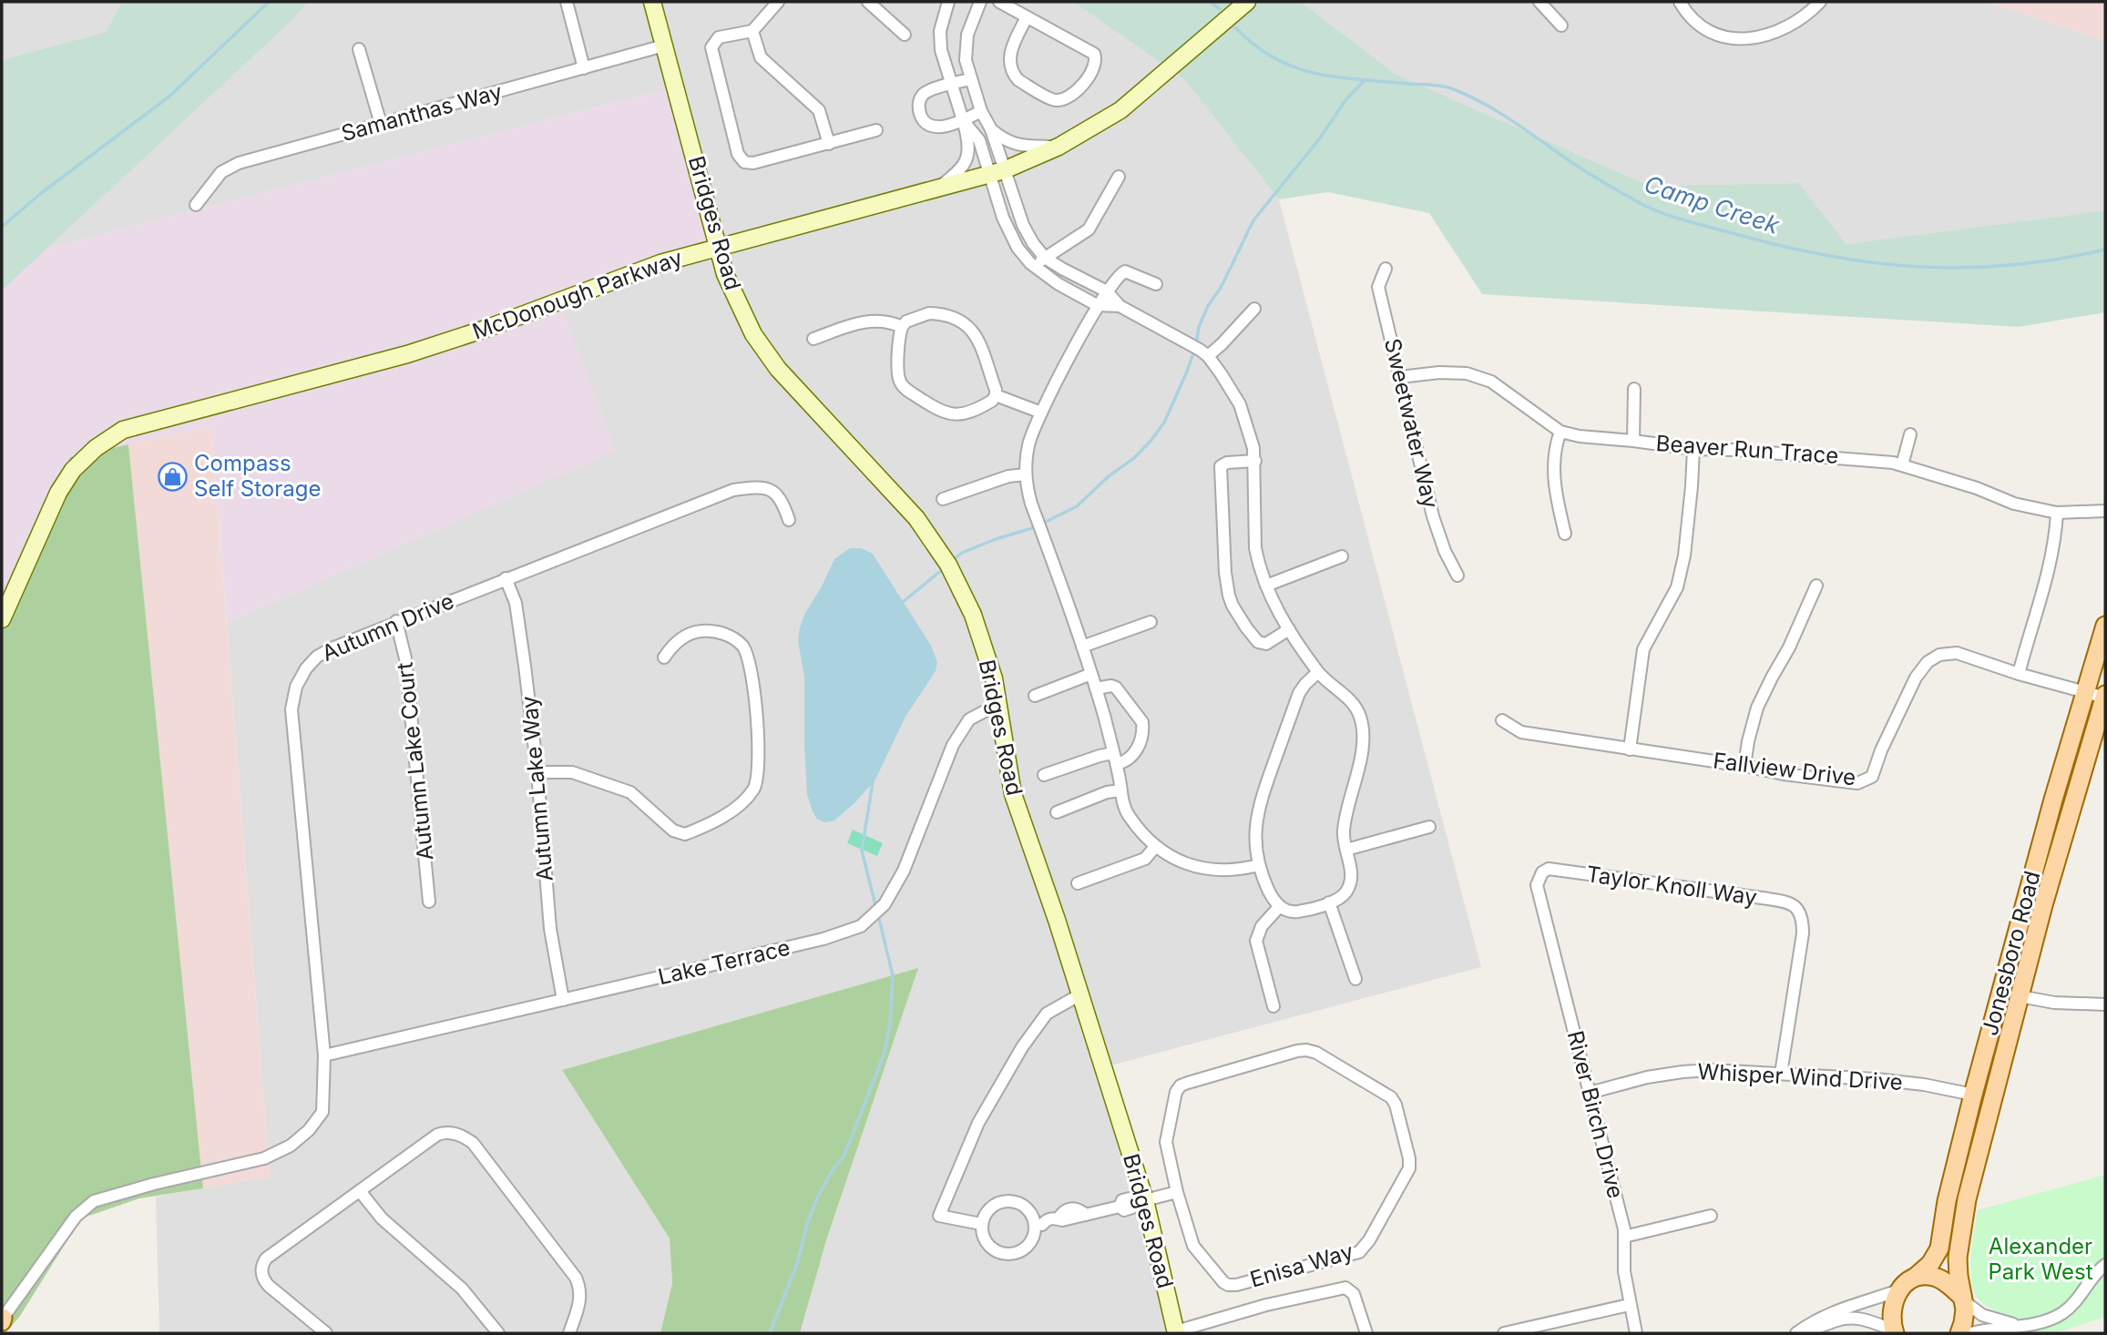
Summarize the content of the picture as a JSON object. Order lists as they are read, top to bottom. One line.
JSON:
{"streets":{"main road":["Jonesboro Road"],"street":["Samanthas Way","Bridges Road","McDonough Parkway","Sweetwater Way","Beaver Run Trace","Autumn Drive","Autumn Lake Court","Fallview Drive","Autumn Lake Way","Taylor Knoll Way","Lake Terrace","Whisper Wind Drive","River Birch Drive","Enisa Way"]},"crossings":[["Samanthas Way","Bridges Road"],["Bridges Road","McDonough Parkway"],["Bridges Road","Lake Terrace"],["Sweetwater Way","Beaver Run Trace"],["Autumn Drive","Autumn Lake Court"],["Autumn Drive","Autumn Lake Way"],["Autumn Drive","Lake Terrace"],["Fallview Drive","Jonesboro Road"],["Autumn Lake Way","Lake Terrace"],["Taylor Knoll Way","Whisper Wind Drive"],["Taylor Knoll Way","River Birch Drive"],["Jonesboro Road","Whisper Wind Drive"],["Whisper Wind Drive","River Birch Drive"]],"water":["Camp Creek"],"parks":["Alexander Park West"],"places":{"shop":["Compass Self Storage"]}}
